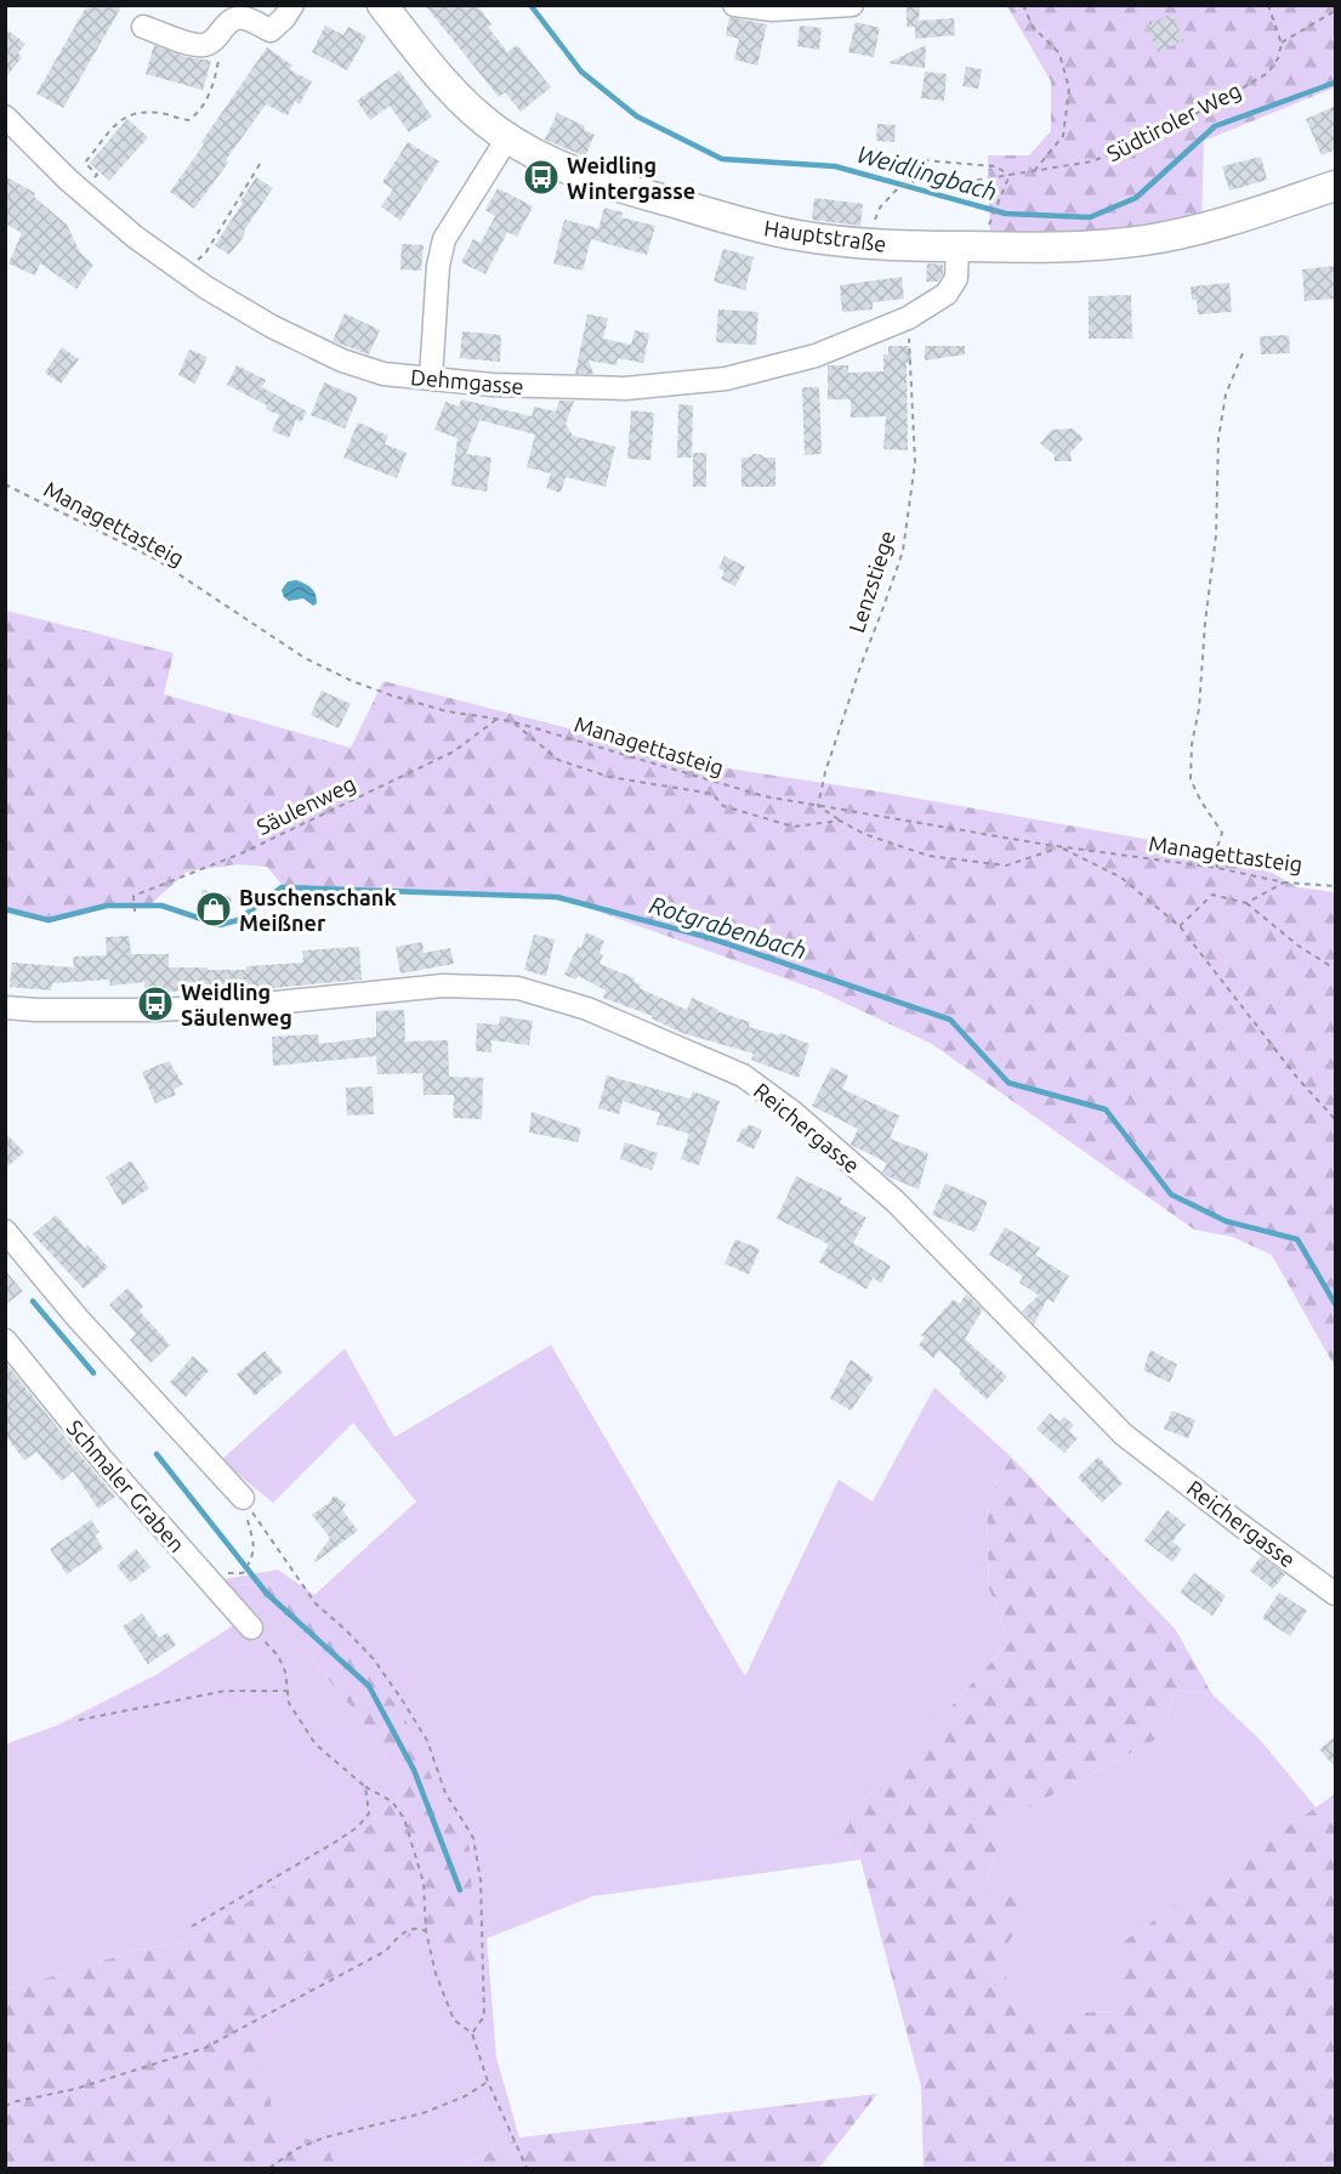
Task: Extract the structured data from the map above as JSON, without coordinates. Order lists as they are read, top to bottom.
{
  "streets": {
    "main road": ["Hauptstraße"],
    "street": ["Dehmgasse", "Reichergasse", "Schmaler Graben"],
    "path": [
      "Südtiroler Weg",
      "Managettasteig",
      "Lenzstiege",
      "Säulenweg"
    ]
  },
  "crossings": [
    ["Südtiroler Weg", "Hauptstraße"],
    ["Hauptstraße", "Dehmgasse"],
    ["Dehmgasse", "Lenzstiege"],
    ["Managettasteig", "Lenzstiege"],
    ["Managettasteig", "Säulenweg"]
  ],
  "water": ["Weidlingbach", "Rotgrabenbach"],
  "places": {
    "bus stop": ["Weidling Wintergasse", "Weidling Säulenweg"],
    "shop": ["Buschenschank Meißner"]
  }
}
